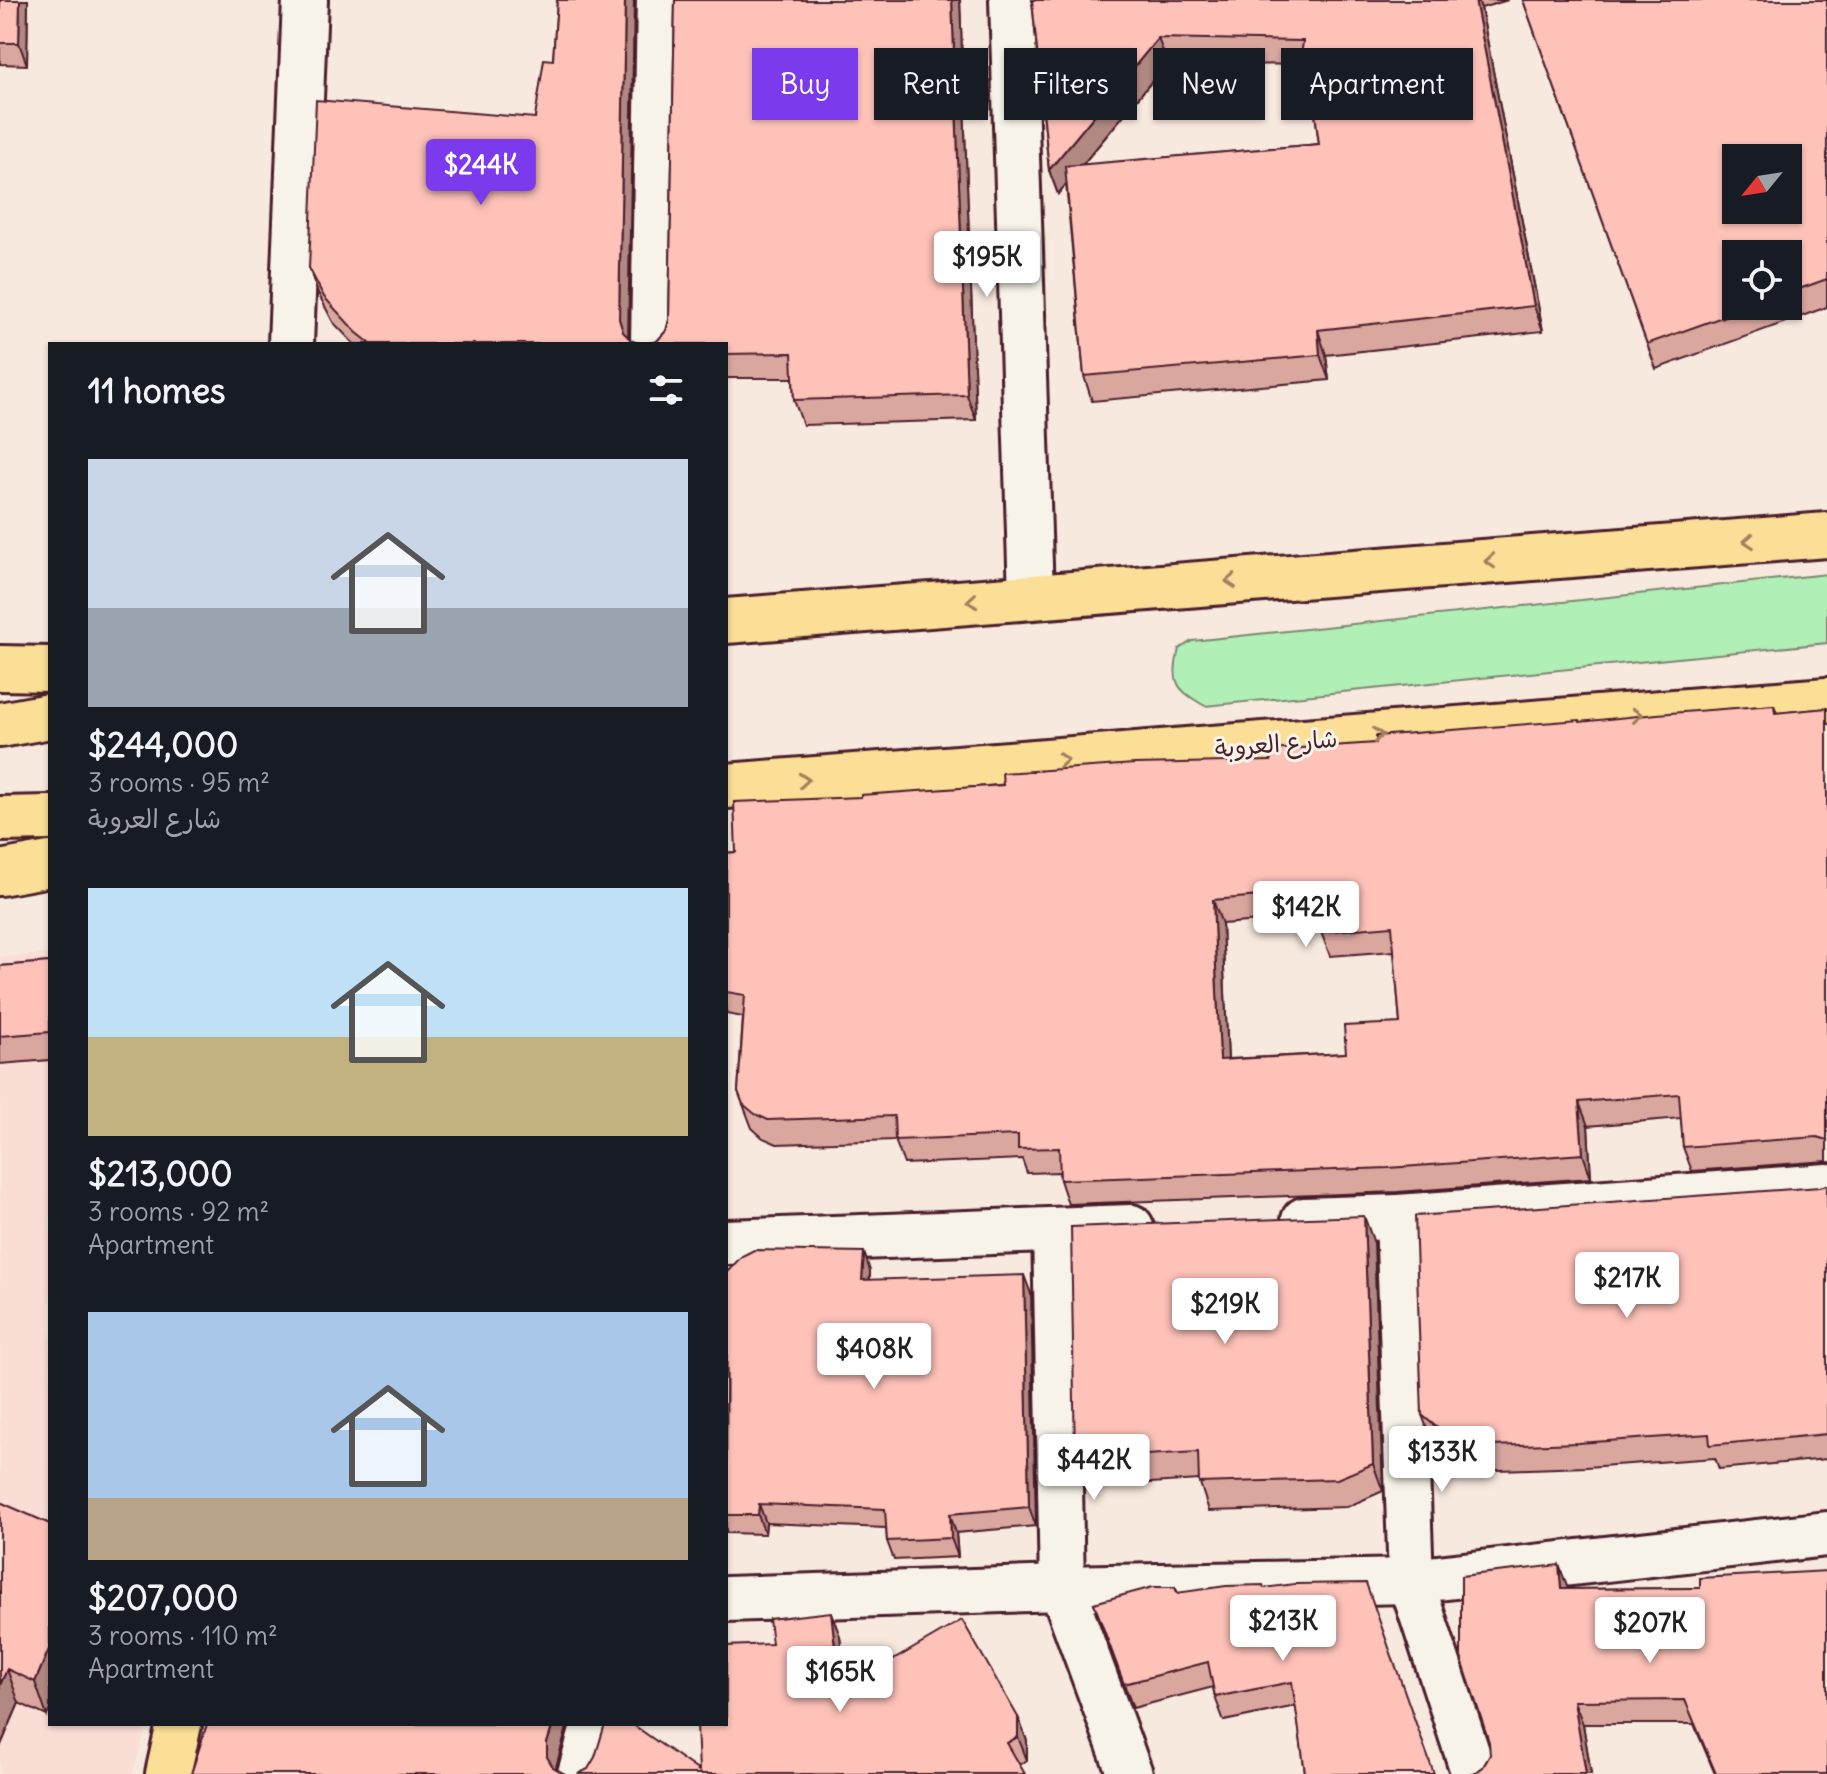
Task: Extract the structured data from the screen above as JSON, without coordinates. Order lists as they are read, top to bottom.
{
  "streets": {
    "main road": ["شارع العروبة"]
  },
  "north": "bottom left",
  "page": {
    "chip": [
      "Buy",
      "Rent",
      "Filters",
      "New",
      "Apartment"
    ],
    "price": [
      "$244K",
      "$195K",
      "$142K",
      "$217K",
      "$219K",
      "$408K",
      "$133K",
      "$442K",
      "$213K",
      "$207K",
      "$165K"
    ],
    "heading": "11 homes",
    "list": [
      {
        "name": "$244,000",
        "note": "3 rooms · 95 m² · شارع العروبة"
      },
      {
        "name": "$213,000",
        "note": "3 rooms · 92 m² · Apartment"
      },
      {
        "name": "$207,000",
        "note": "3 rooms · 110 m² · Apartment"
      }
    ]
  }
}
